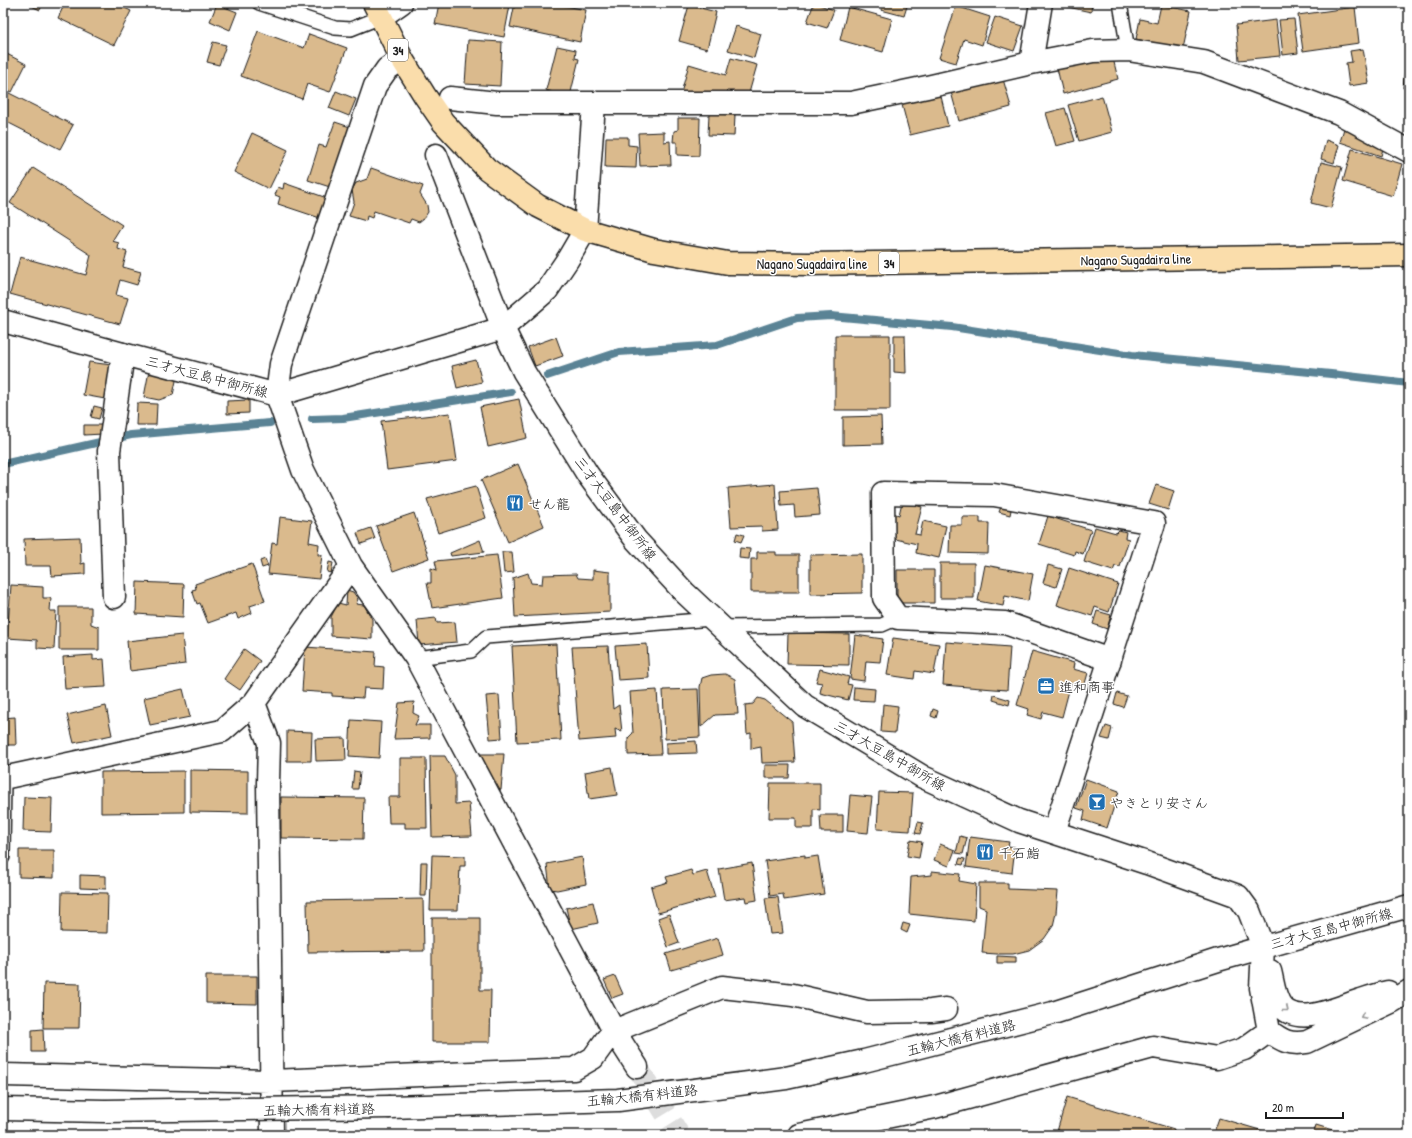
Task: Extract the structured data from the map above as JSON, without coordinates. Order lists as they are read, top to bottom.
{
  "streets": {
    "main road": ["34", "Nagano Sugadaira line"],
    "street": ["三才大豆島中御所線", "五輪大橋有料道路"]
  },
  "crossings": [
    ["Nagano Sugadaira line", "三才大豆島中御所線"],
    ["三才大豆島中御所線", "五輪大橋有料道路"]
  ],
  "places": {
    "restaurant": ["せん龍", "千石鮨"],
    "office": ["進和商事"],
    "bar": ["やきとり安さん"]
  },
  "scale_bar": "20 m"
}
